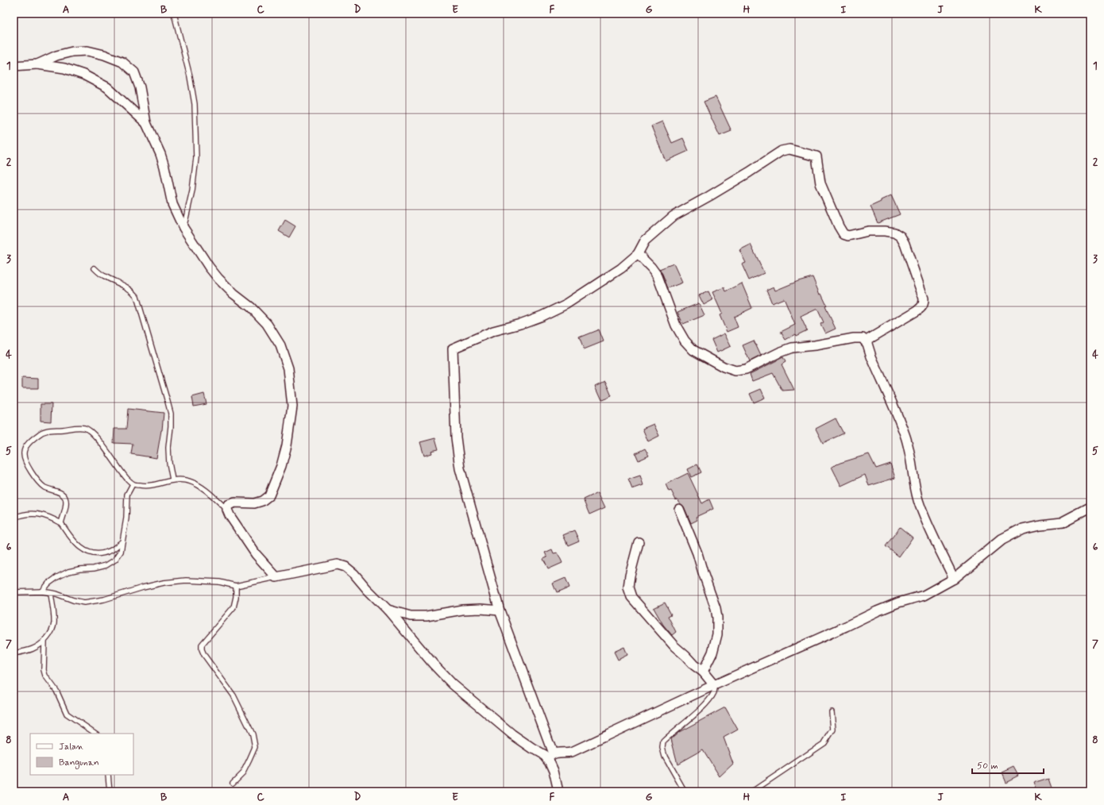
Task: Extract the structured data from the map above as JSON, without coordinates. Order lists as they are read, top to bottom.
{
  "legend": ["Jalan", "Bangunan"],
  "scale_bar": "50 m",
  "grid": {
    "columns": [
      "A",
      "B",
      "C",
      "D",
      "E",
      "F",
      "G",
      "H",
      "I",
      "J",
      "K"
    ],
    "rows": [
      "1",
      "2",
      "3",
      "4",
      "5",
      "6",
      "7",
      "8"
    ]
  }
}
